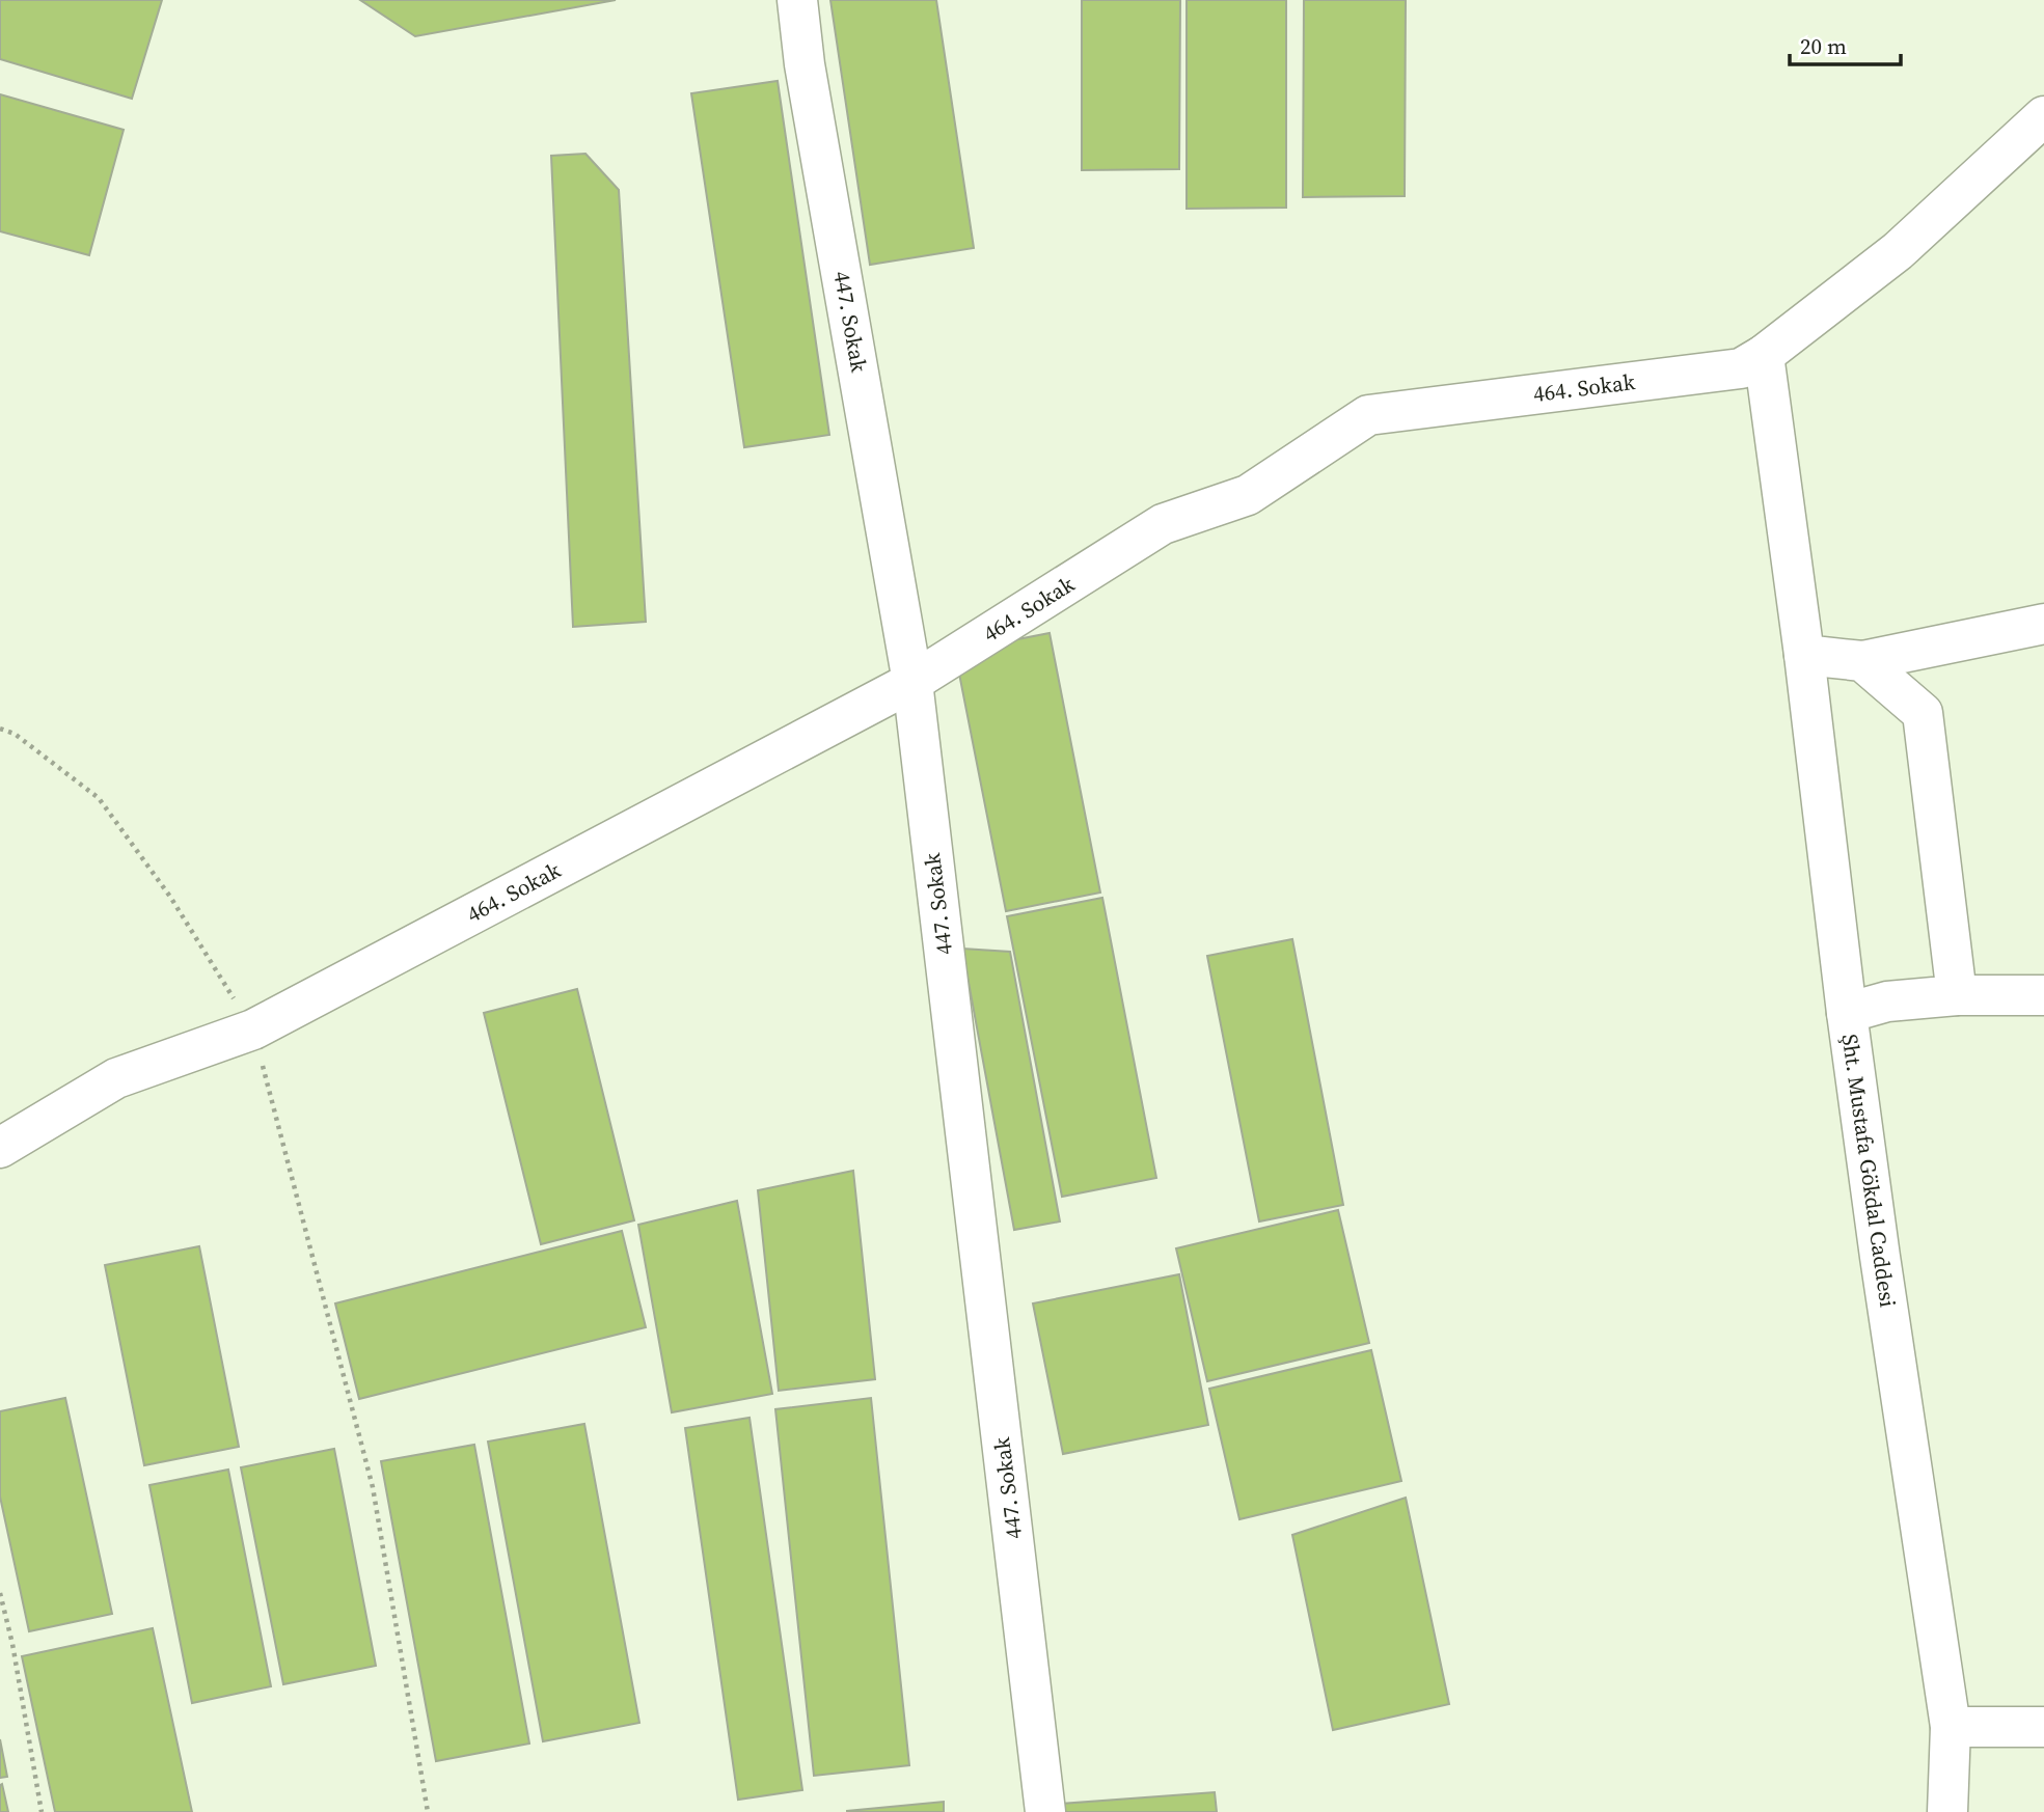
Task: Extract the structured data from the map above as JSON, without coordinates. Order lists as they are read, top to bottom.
{
  "streets": {
    "street": ["447. Sokak", "464. Sokak", "Şht. Mustafa Gökdal Caddesi"]
  },
  "crossings": [
    ["447. Sokak", "464. Sokak"]
  ],
  "scale_bar": "20 m"
}
